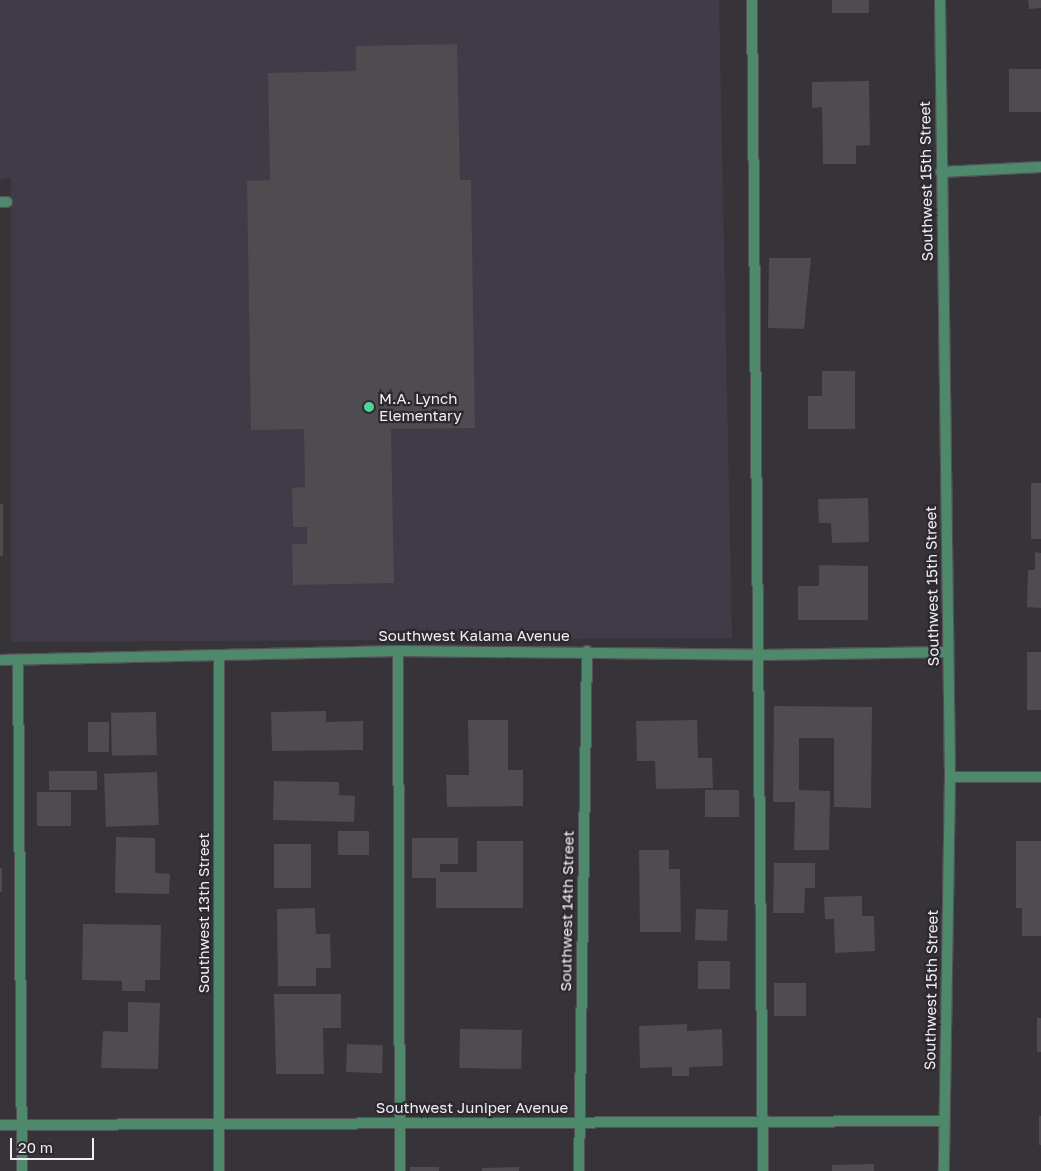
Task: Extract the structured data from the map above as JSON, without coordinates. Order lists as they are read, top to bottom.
{
  "streets": {
    "street": [
      "Southwest 15th Street",
      "Southwest Kalama Avenue",
      "Southwest 14th Street",
      "Southwest 13th Street",
      "Southwest Juniper Avenue"
    ]
  },
  "crossings": [
    ["Southwest 15th Street", "Southwest Kalama Avenue"],
    ["Southwest 15th Street", "Southwest Juniper Avenue"],
    ["Southwest Kalama Avenue", "Southwest 14th Street"],
    ["Southwest Kalama Avenue", "Southwest 13th Street"],
    ["Southwest 14th Street", "Southwest Juniper Avenue"],
    ["Southwest 13th Street", "Southwest Juniper Avenue"]
  ],
  "places": ["M.A. Lynch Elementary"],
  "scale_bar": "20 m"
}
